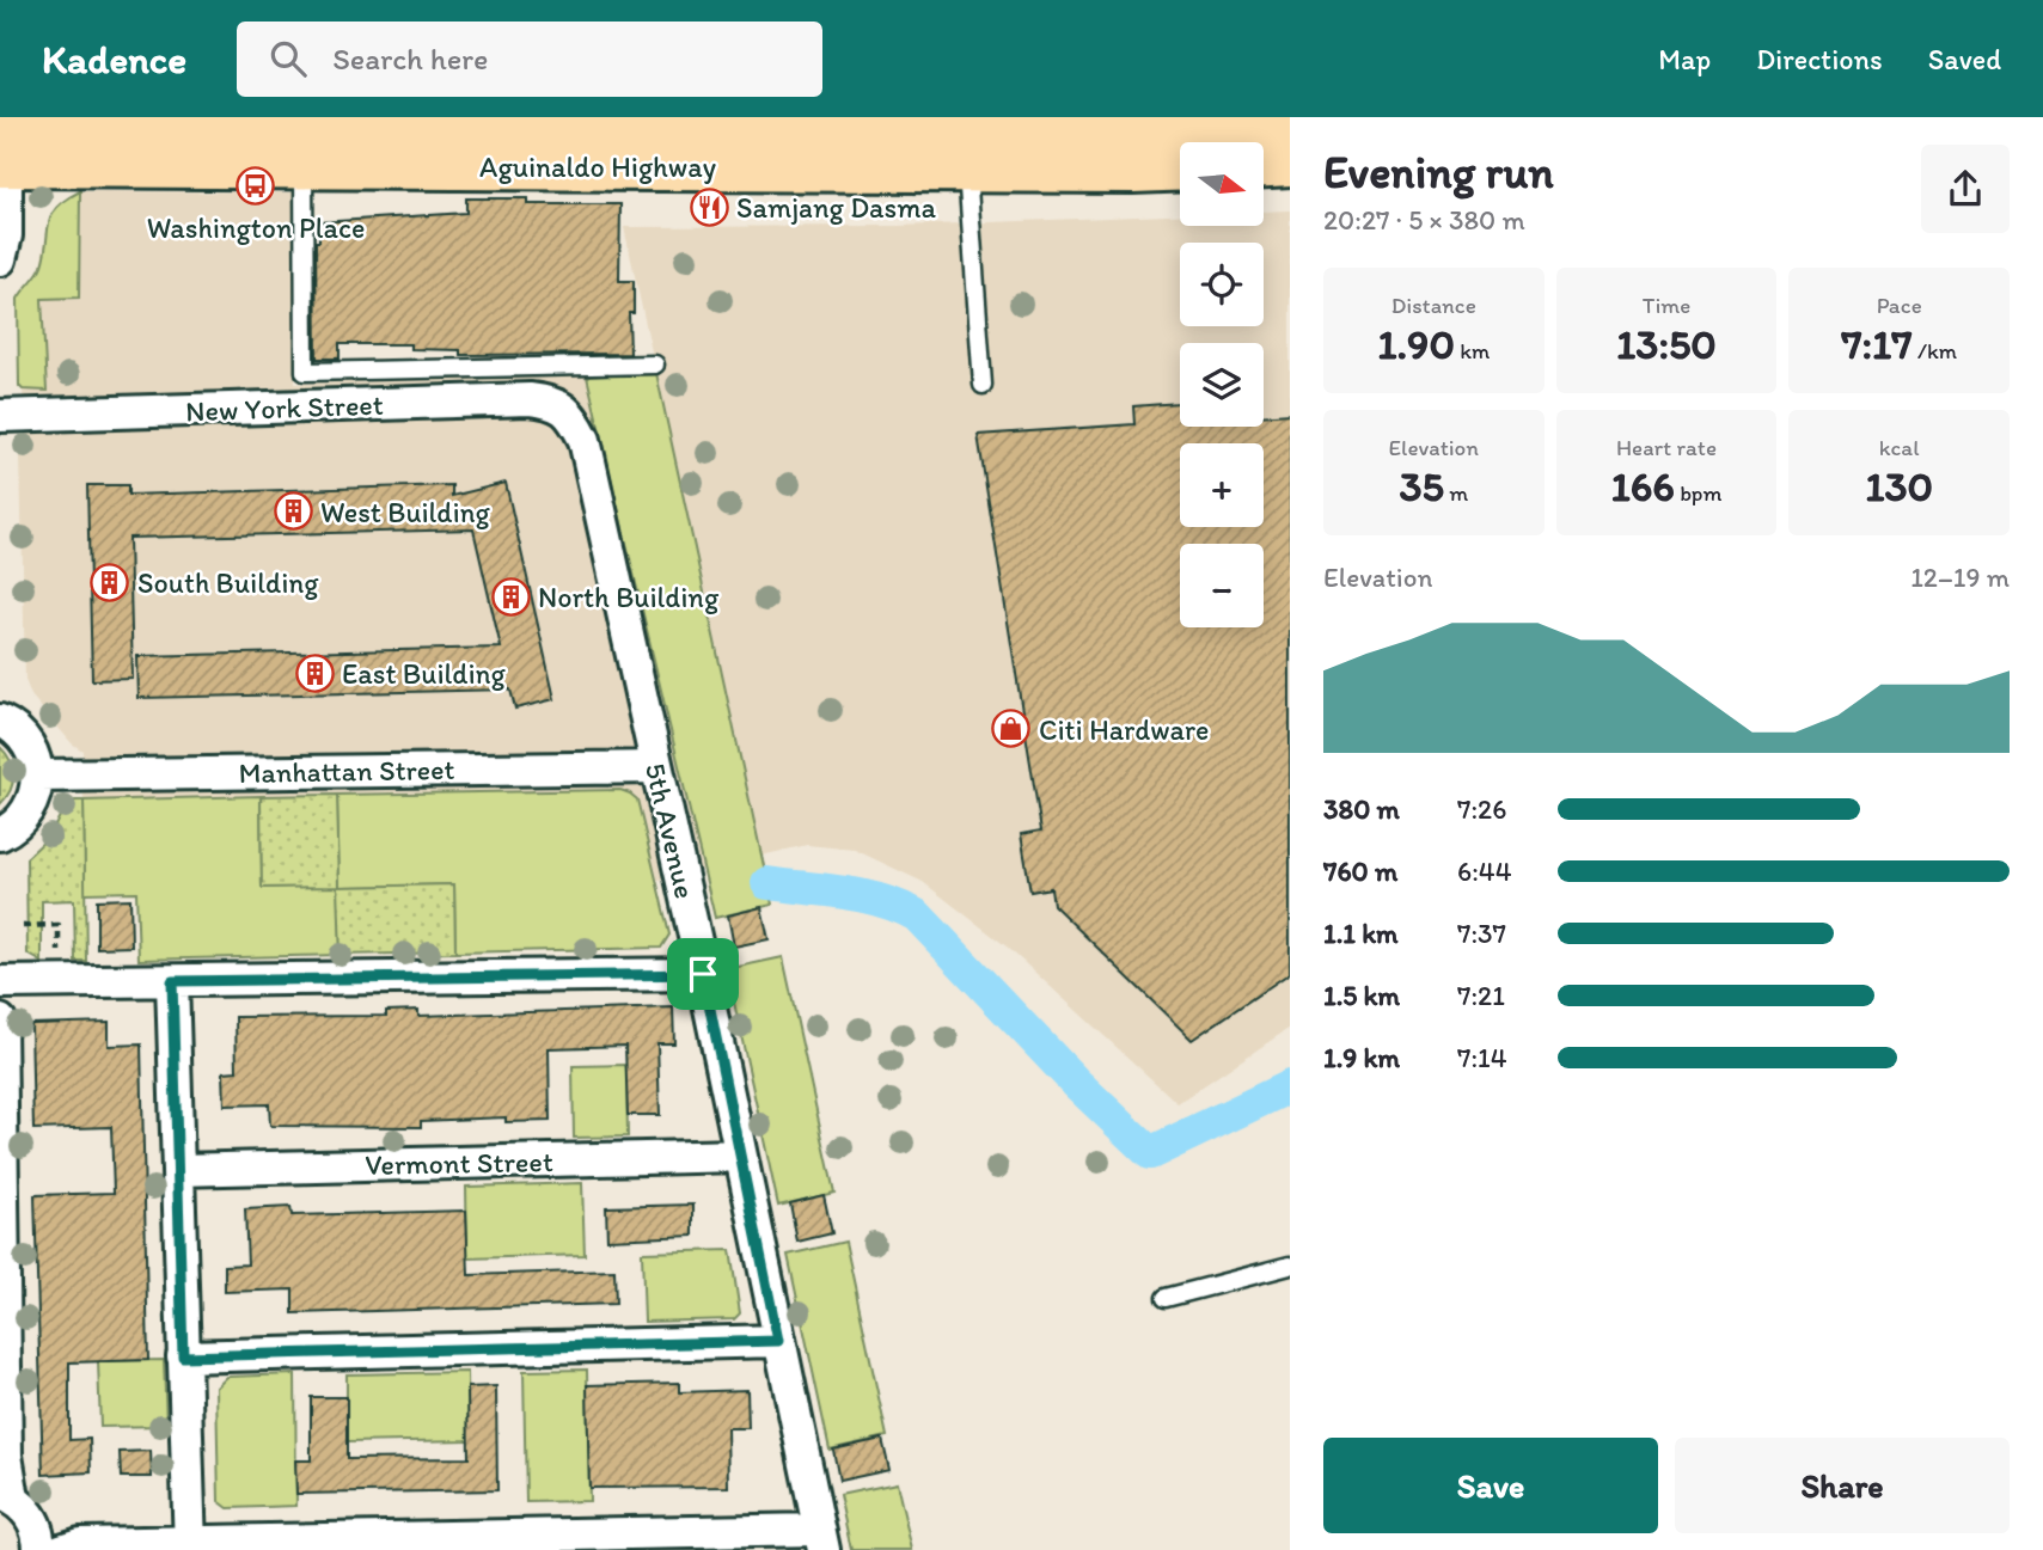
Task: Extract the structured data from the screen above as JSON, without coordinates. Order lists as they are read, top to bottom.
{
  "streets": {
    "main road": ["Aguinaldo Highway"],
    "street": [
      "New York Street",
      "Manhattan Street",
      "5th Avenue",
      "Vermont Street"
    ]
  },
  "crossings": [
    ["New York Street", "5th Avenue"],
    ["Manhattan Street", "5th Avenue"],
    ["5th Avenue", "Vermont Street"]
  ],
  "places": {
    "bus stop": ["Washington Place"],
    "restaurant": ["Samjang Dasma"],
    "building": [
      "West Building",
      "South Building",
      "North Building",
      "East Building"
    ],
    "shop": ["Citi Hardware"]
  },
  "north": "right",
  "page": {
    "header": "Kadence",
    "search": "Search here",
    "nav": ["Map", "Directions", "Saved"],
    "heading": ["Evening run", "20:27 · 5 × 380 m"],
    "map_buttons": ["+", "−"],
    "stats": [
      ["Distance", "1.90 km"],
      ["Time", "13:50"],
      ["Pace", "7:17 /km"],
      ["Elevation", "35 m"],
      ["Heart rate", "166 bpm"],
      ["kcal", "130"]
    ],
    "chart": ["Elevation", "12–19 m"],
    "list": [
      {
        "name": "380 m",
        "note": "7:26"
      },
      {
        "name": "760 m",
        "note": "6:44"
      },
      {
        "name": "1.1 km",
        "note": "7:37"
      },
      {
        "name": "1.5 km",
        "note": "7:21"
      },
      {
        "name": "1.9 km",
        "note": "7:14"
      }
    ],
    "buttons": ["Save", "Share"]
  }
}
